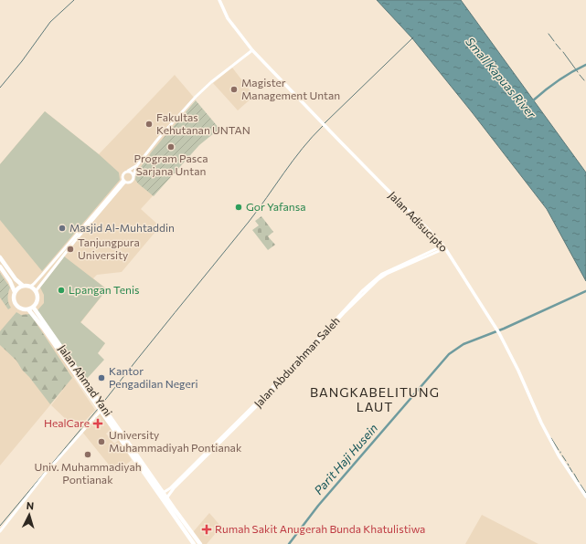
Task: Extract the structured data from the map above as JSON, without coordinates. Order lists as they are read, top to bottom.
{
  "streets": {
    "highway": ["Jalan Ahmad Yani"],
    "main road": ["Jalan Adisucipto"],
    "street": ["Jalan Abdurahman Saleh"]
  },
  "crossings": [
    ["Jalan Adisucipto", "Jalan Abdurahman Saleh"],
    ["Jalan Abdurahman Saleh", "Jalan Ahmad Yani"]
  ],
  "districts": ["BANGKABELITUNG LAUT"],
  "water": ["Small Kapuas River", "Parit Haji Husein"],
  "places": {
    "other": [
      "Magister Management Untan",
      "Fakultas Kehutanan UNTAN",
      "Program Pasca Sarjana Untan",
      "Gor Yafansa",
      "Masjid Al-Muhtaddin",
      "Tanjungpura University",
      "Lpangan Tenis",
      "Kantor Pengadilan Negeri",
      "University Muhammadiyah Pontianak",
      "Univ. Muhammadiyah Pontianak"
    ],
    "health": ["HealCare", "Rumah Sakit Anugerah Bunda Khatulistiwa"]
  },
  "north": "top"
}
